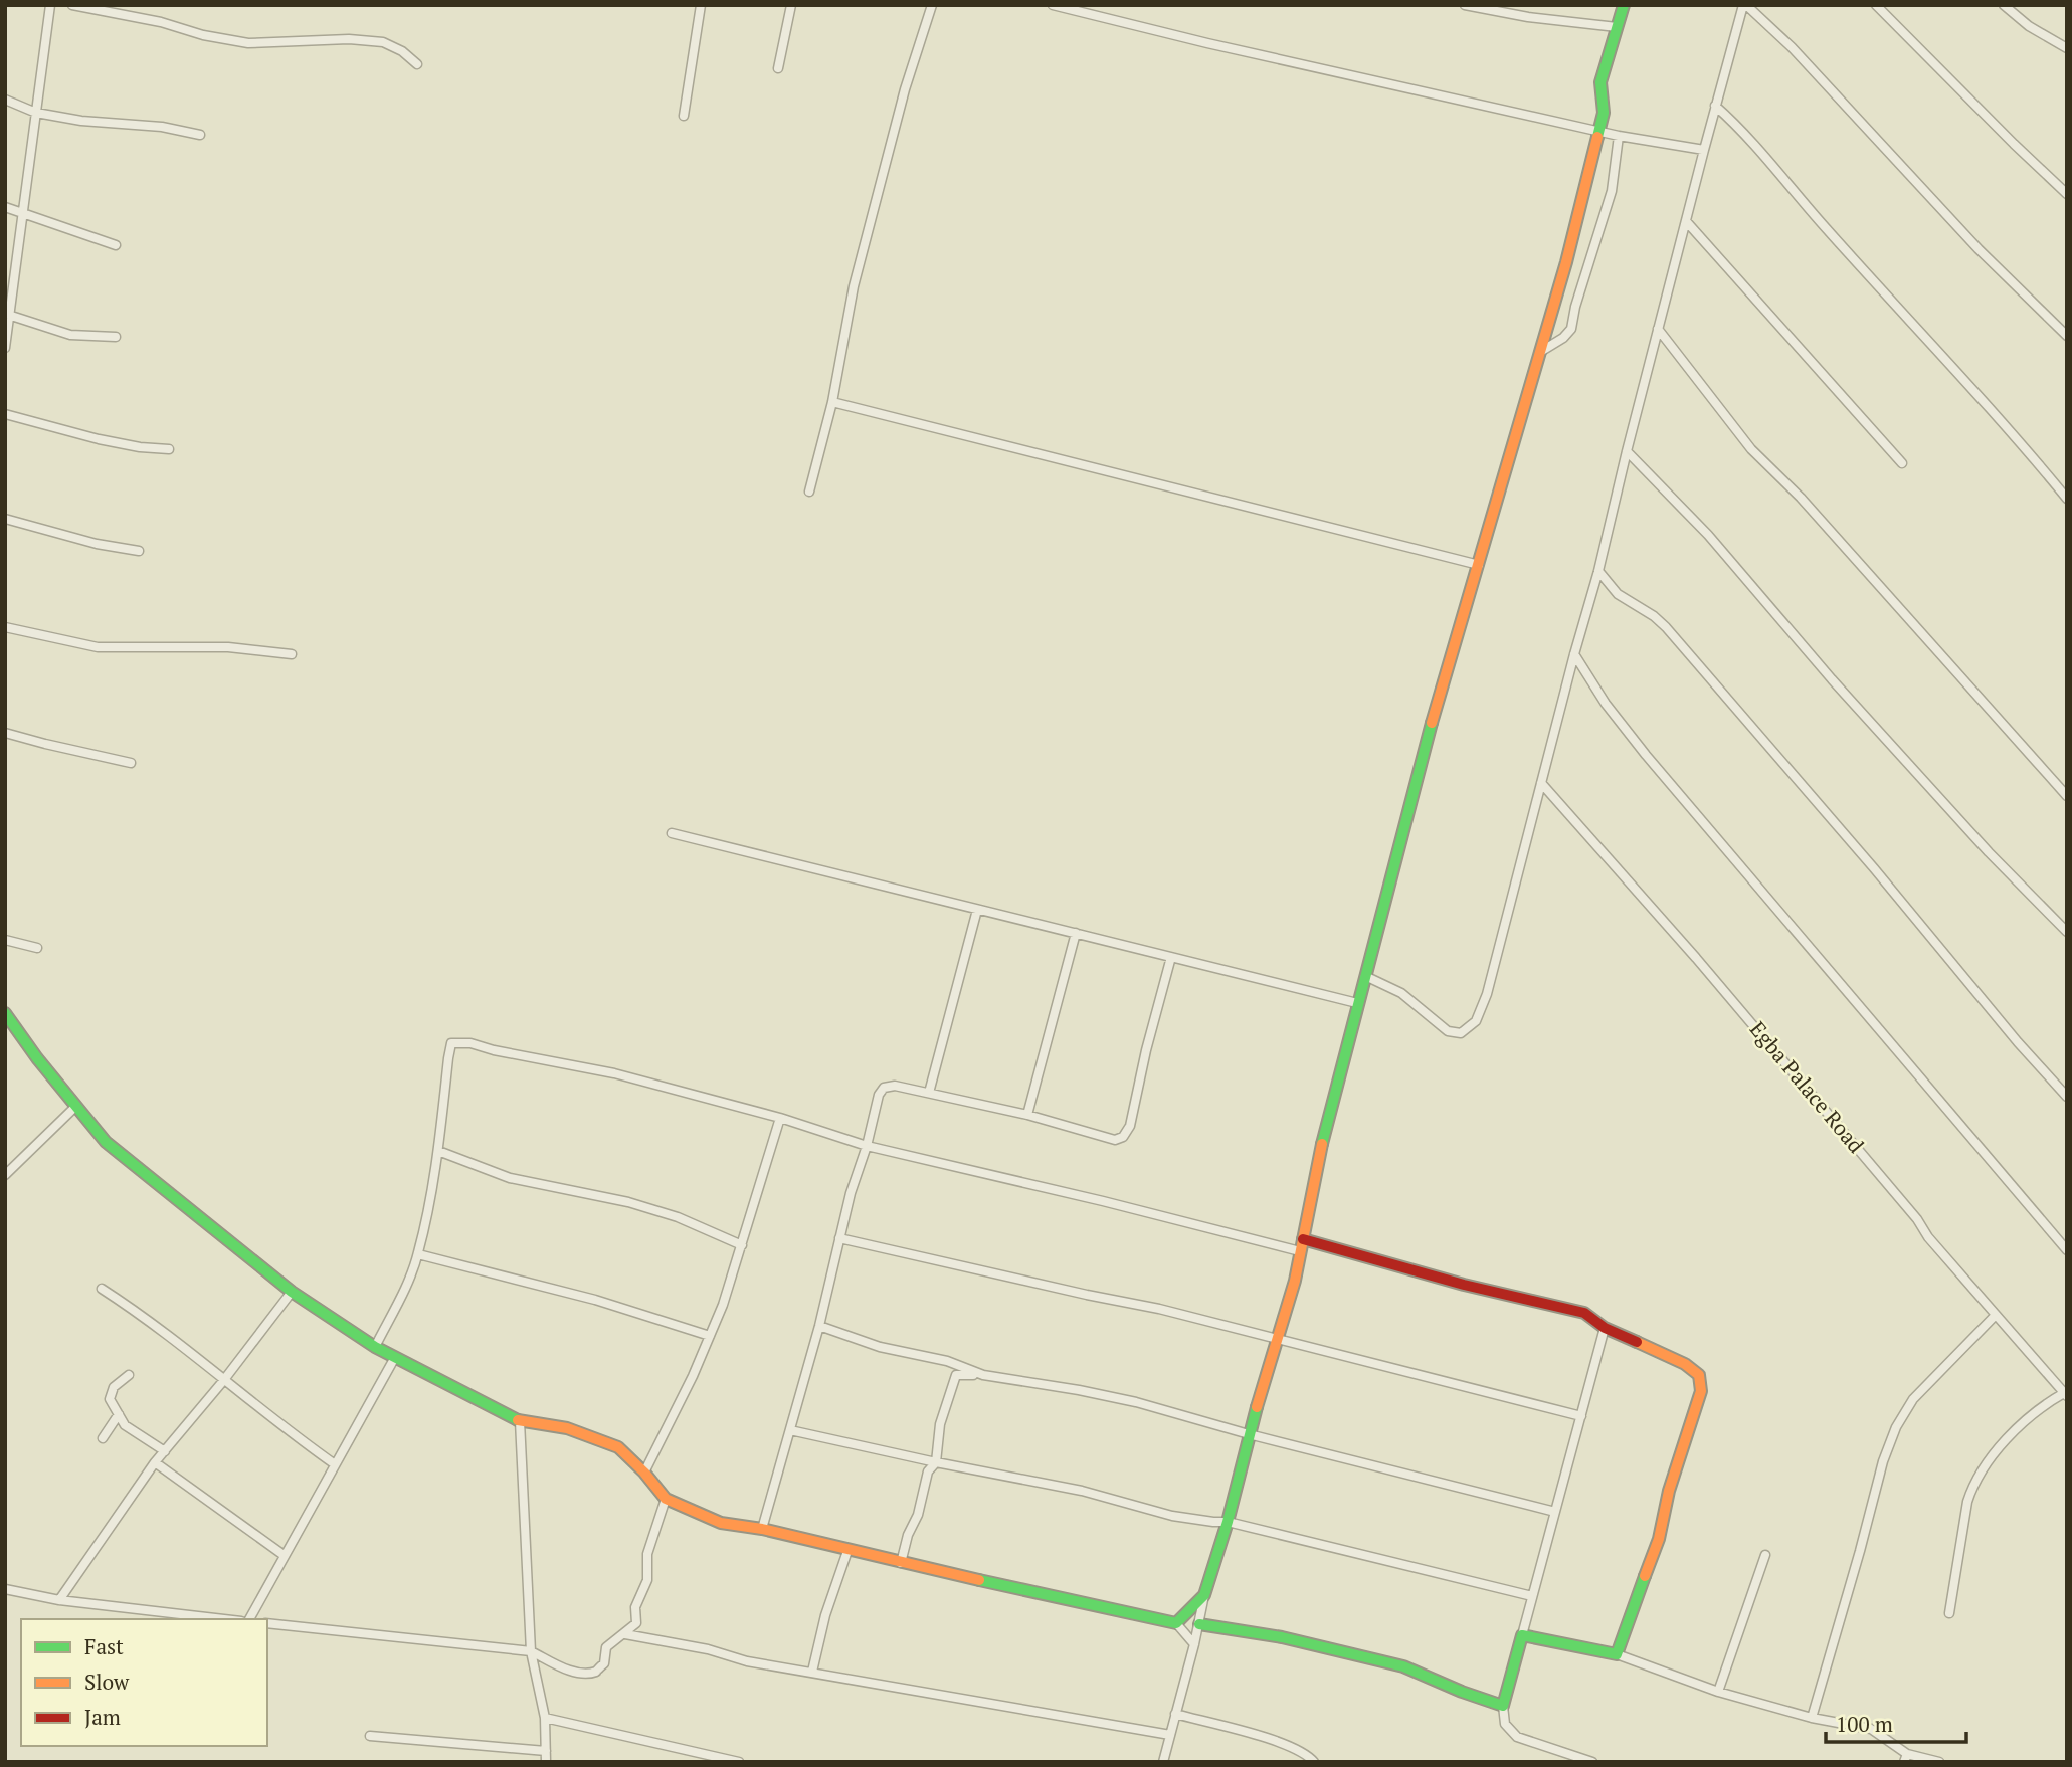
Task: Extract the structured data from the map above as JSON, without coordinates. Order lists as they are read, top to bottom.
{
  "streets": {
    "street": ["Egba Palace Road"]
  },
  "legend": ["Fast", "Slow", "Jam"],
  "scale_bar": "100 m"
}
